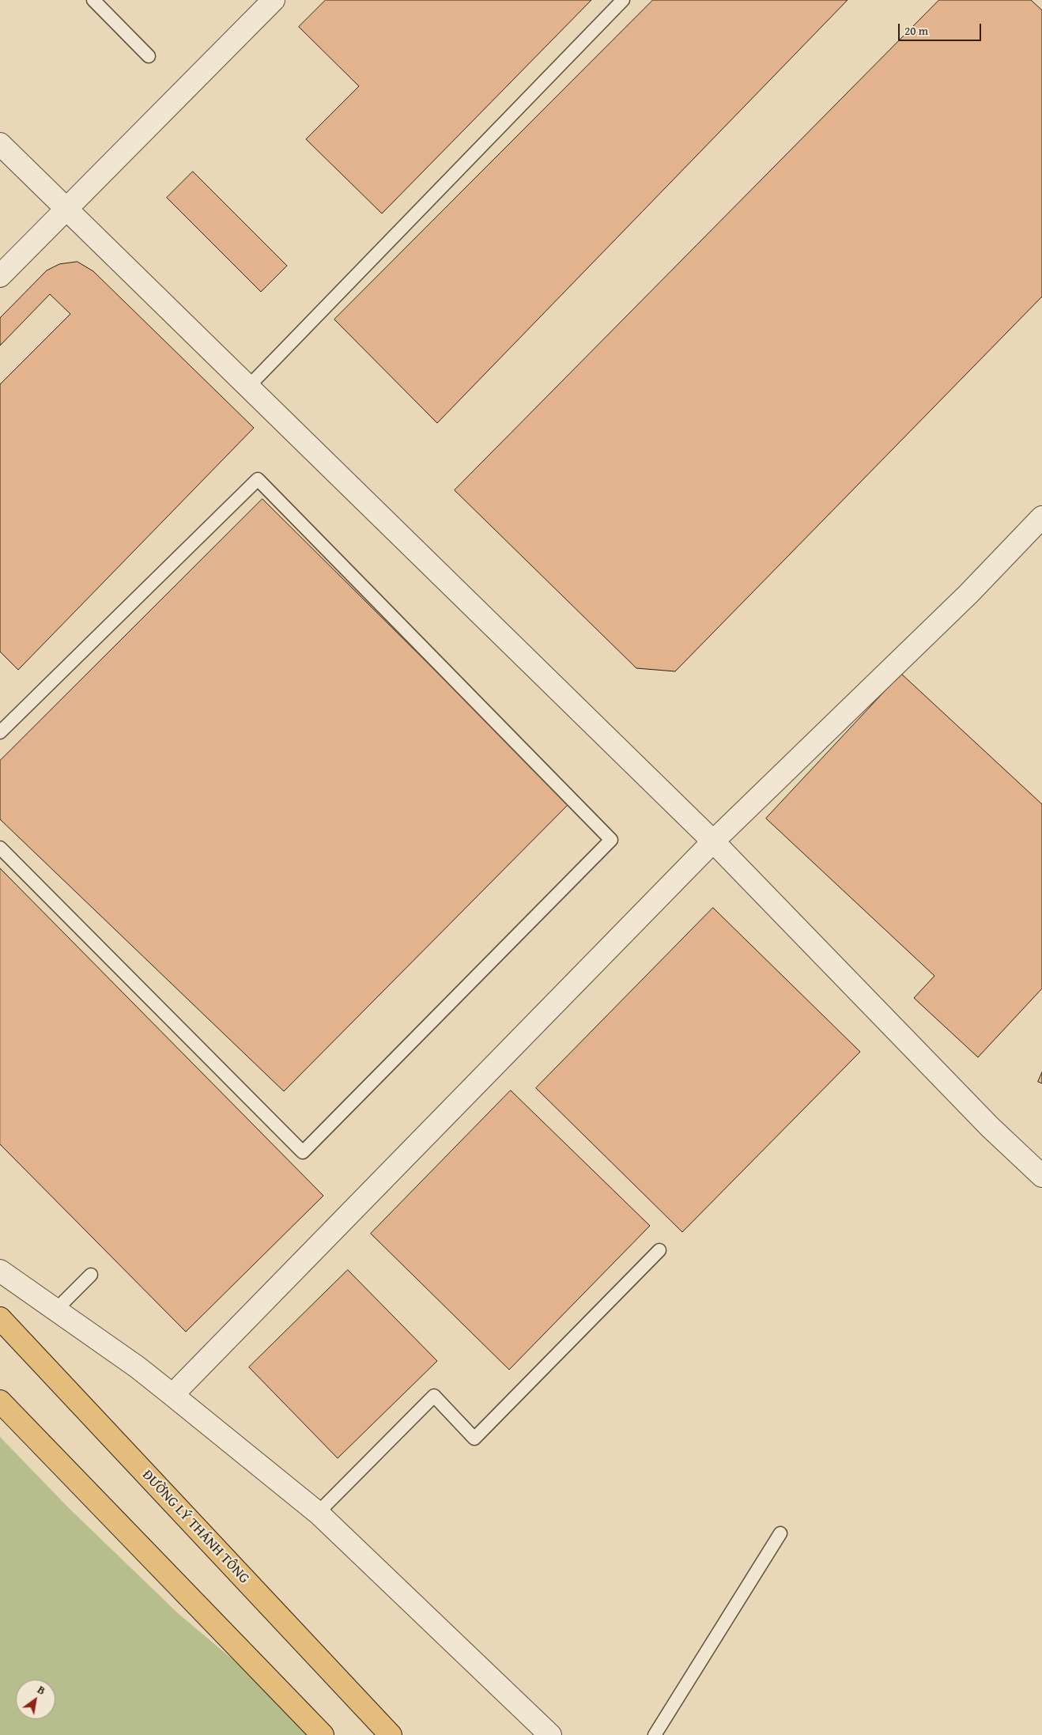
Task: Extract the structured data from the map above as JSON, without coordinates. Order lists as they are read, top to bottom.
{
  "streets": {
    "main road": ["ĐƯỜNG LÝ THÁNH TÔNG"]
  },
  "scale_bar": "20 m",
  "north": "top right"
}
